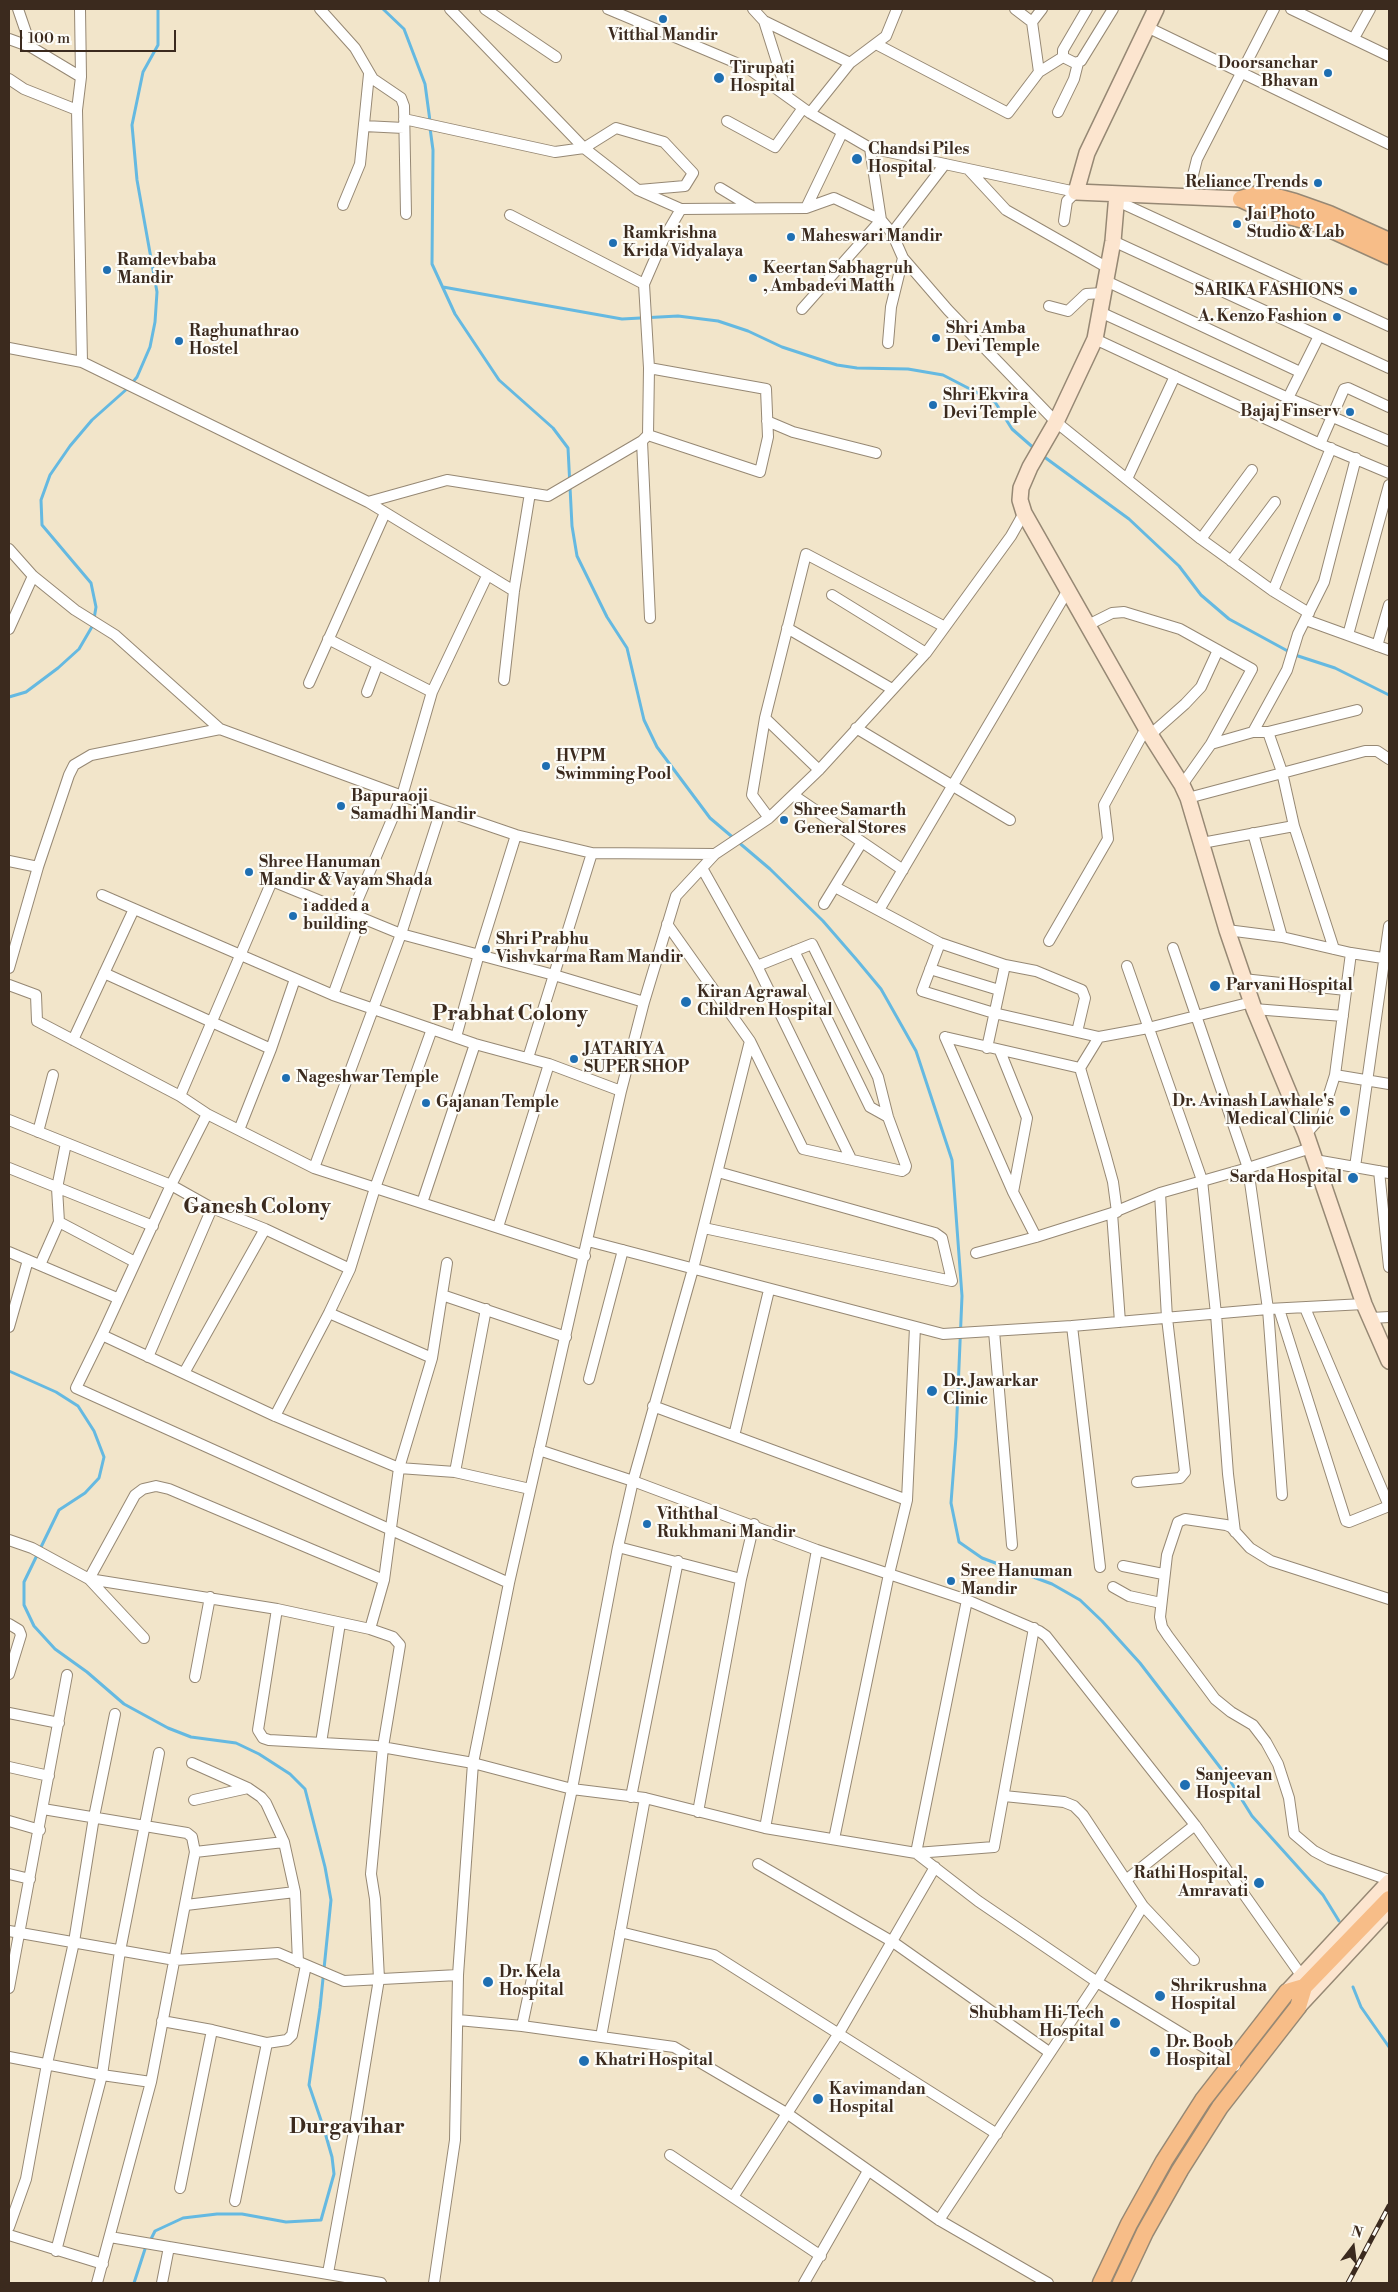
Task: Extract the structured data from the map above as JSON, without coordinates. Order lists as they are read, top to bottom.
{
  "districts": ["Prabhat Colony", "Ganesh Colony", "Durgavihar"],
  "places": [
    "Vitthal Mandir",
    "Doorsanchar Bhavan",
    "Tirupati Hospital",
    "Chandsi Piles Hospital",
    "Reliance Trends",
    "Jai Photo Studio & Lab",
    "Maheswari Mandir",
    "Ramkrishna Krida Vidyalaya",
    "Ramdevbaba Mandir",
    "Keertan Sabhagruh , Ambadevi Matth",
    "SARIKA FASHIONS",
    "A. Kenzo Fashion",
    "Shri Amba Devi Temple",
    "Raghunathrao Hostel",
    "Shri Ekvira Devi Temple",
    "Bajaj Finserv",
    "HVPM Swimming Pool",
    "Bapuraoji Samadhi Mandir",
    "Shree Samarth General Stores",
    "Shree Hanuman Mandir & Vayam Shada",
    "i added a building",
    "Shri Prabhu Vishvkarma Ram Mandir",
    "Parvani Hospital",
    "Kiran Agrawal Children Hospital",
    "JATARIYA SUPER SHOP",
    "Nageshwar Temple",
    "Gajanan Temple",
    "Dr. Avinash Lawhale's Medical Clinic",
    "Sarda Hospital",
    "Dr. Jawarkar Clinic",
    "Viththal Rukhmani Mandir",
    "Sree Hanuman Mandir",
    "Sanjeevan Hospital",
    "Rathi Hospital, Amravati",
    "Dr. Kela Hospital",
    "Shrikrushna Hospital",
    "Shubham Hi-Tech Hospital",
    "Dr. Boob Hospital",
    "Khatri Hospital",
    "Kavimandan Hospital"
  ],
  "scale_bar": "100 m",
  "north": "top"
}
